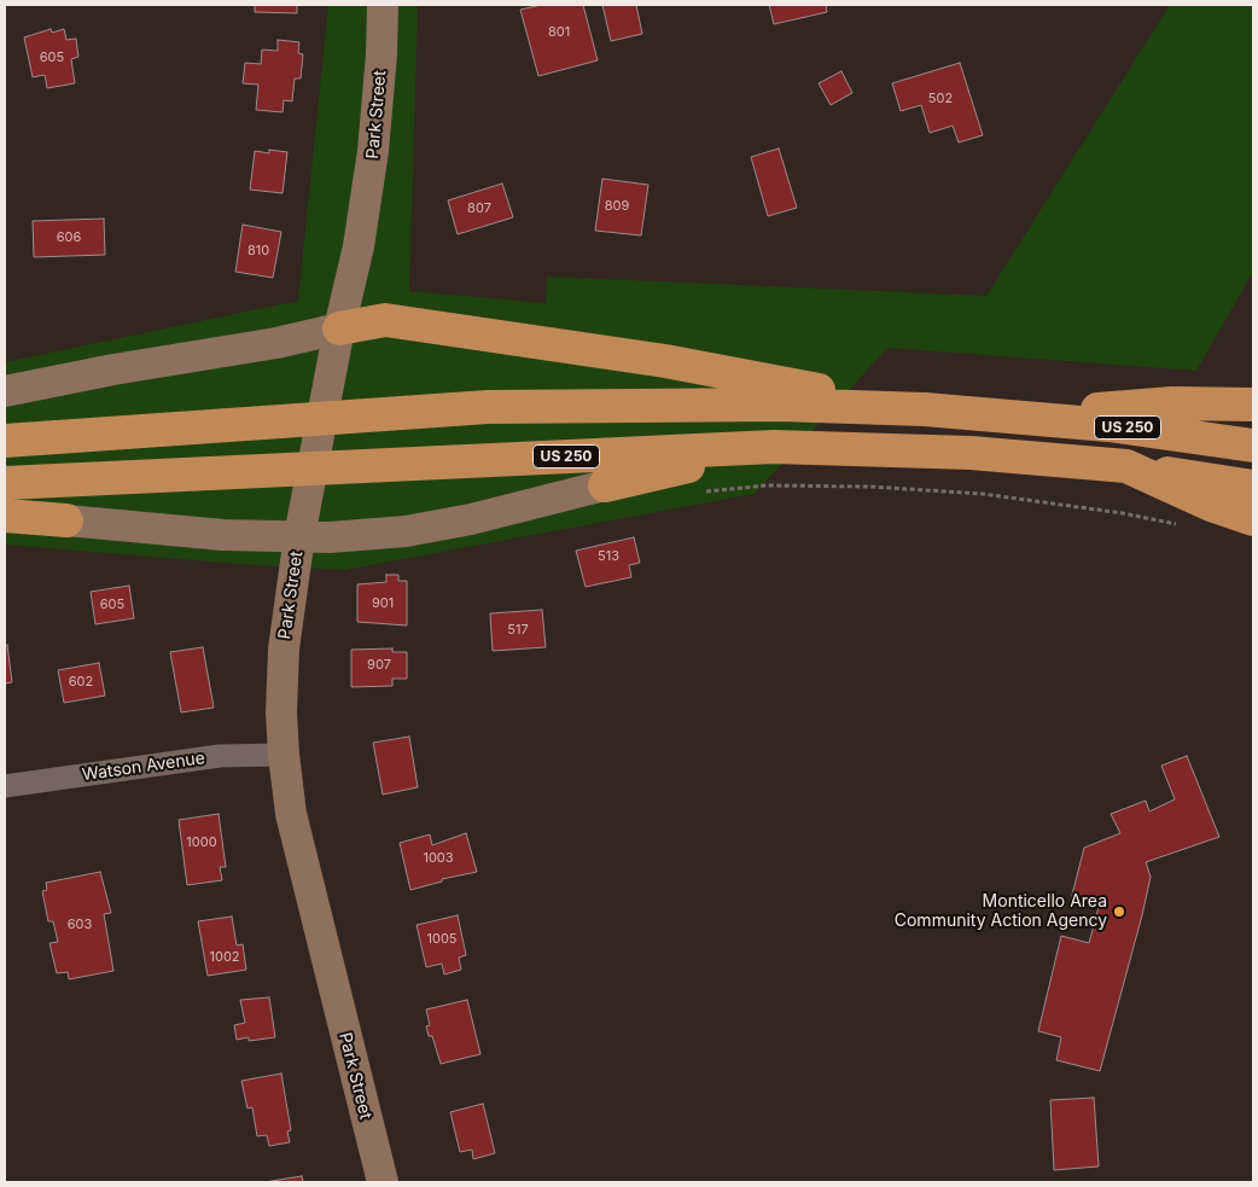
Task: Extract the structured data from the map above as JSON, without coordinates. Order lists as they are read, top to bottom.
{
  "streets": {
    "highway": ["US 250"],
    "street": ["Park Street", "Watson Avenue"]
  },
  "crossings": [
    ["Park Street", "Watson Avenue"]
  ],
  "places": ["Monticello Area Community Action Agency"],
  "house_numbers": [
    "801",
    "605",
    "502",
    "809",
    "807",
    "606",
    "810",
    "513",
    "901",
    "605",
    "517",
    "907",
    "602",
    "1000",
    "1003",
    "603",
    "1005",
    "1002"
  ]
}
